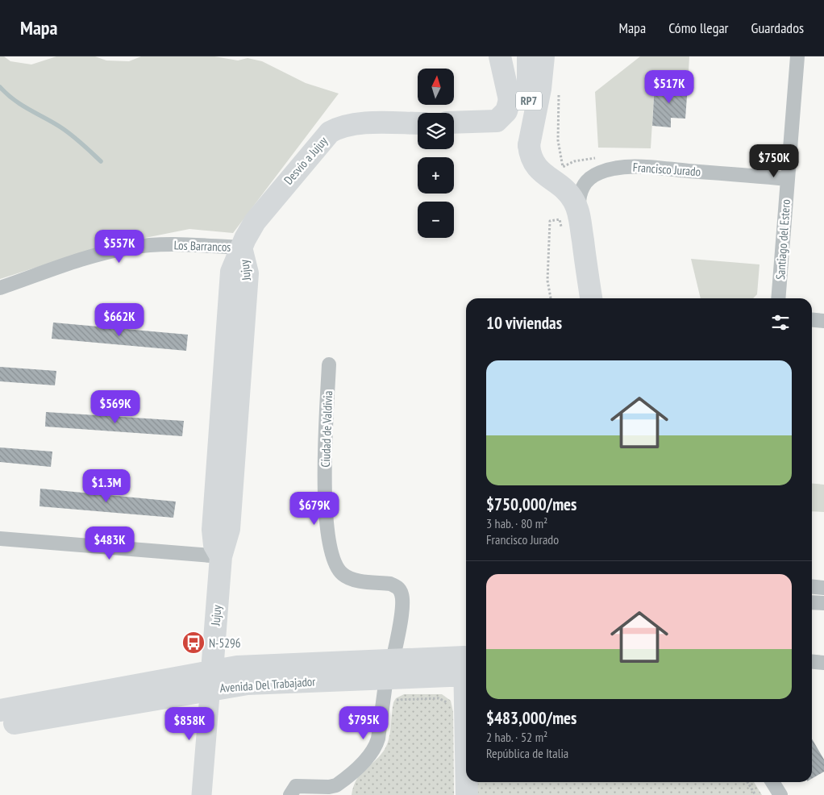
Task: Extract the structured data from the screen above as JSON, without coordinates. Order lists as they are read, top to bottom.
{
  "streets": {
    "main road": [
      "RP7",
      "Desvío a Jujuy",
      "Jujuy",
      "Avenida Del Trabajador"
    ],
    "street": [
      "Francisco Jurado",
      "Santiago del Estero",
      "Los Barrancos",
      "Ciudad de Valdivia"
    ]
  },
  "crossings": [
    ["Desvío a Jujuy", "Los Barrancos"],
    ["Desvío a Jujuy", "Jujuy"],
    ["Francisco Jurado", "Santiago del Estero"],
    ["Los Barrancos", "Jujuy"],
    ["Jujuy", "Avenida Del Trabajador"],
    ["Ciudad de Valdivia", "Avenida Del Trabajador"]
  ],
  "places": {
    "bus stop": ["N-5296"]
  },
  "north": "top",
  "page": {
    "header": "Mapa",
    "nav": ["Mapa", "Cómo llegar", "Guardados"],
    "map_buttons": ["+", "−"],
    "price": [
      "$517K",
      "$750K",
      "$557K",
      "$662K",
      "$569K",
      "$1.3M",
      "$679K",
      "$483K",
      "$795K",
      "$858K"
    ],
    "heading": "10 viviendas",
    "list": [
      {
        "name": "$750,000/mes",
        "note": "3 hab. · 80 m² · Francisco Jurado"
      },
      {
        "name": "$483,000/mes",
        "note": "2 hab. · 52 m² · República de Italia"
      }
    ]
  }
}
